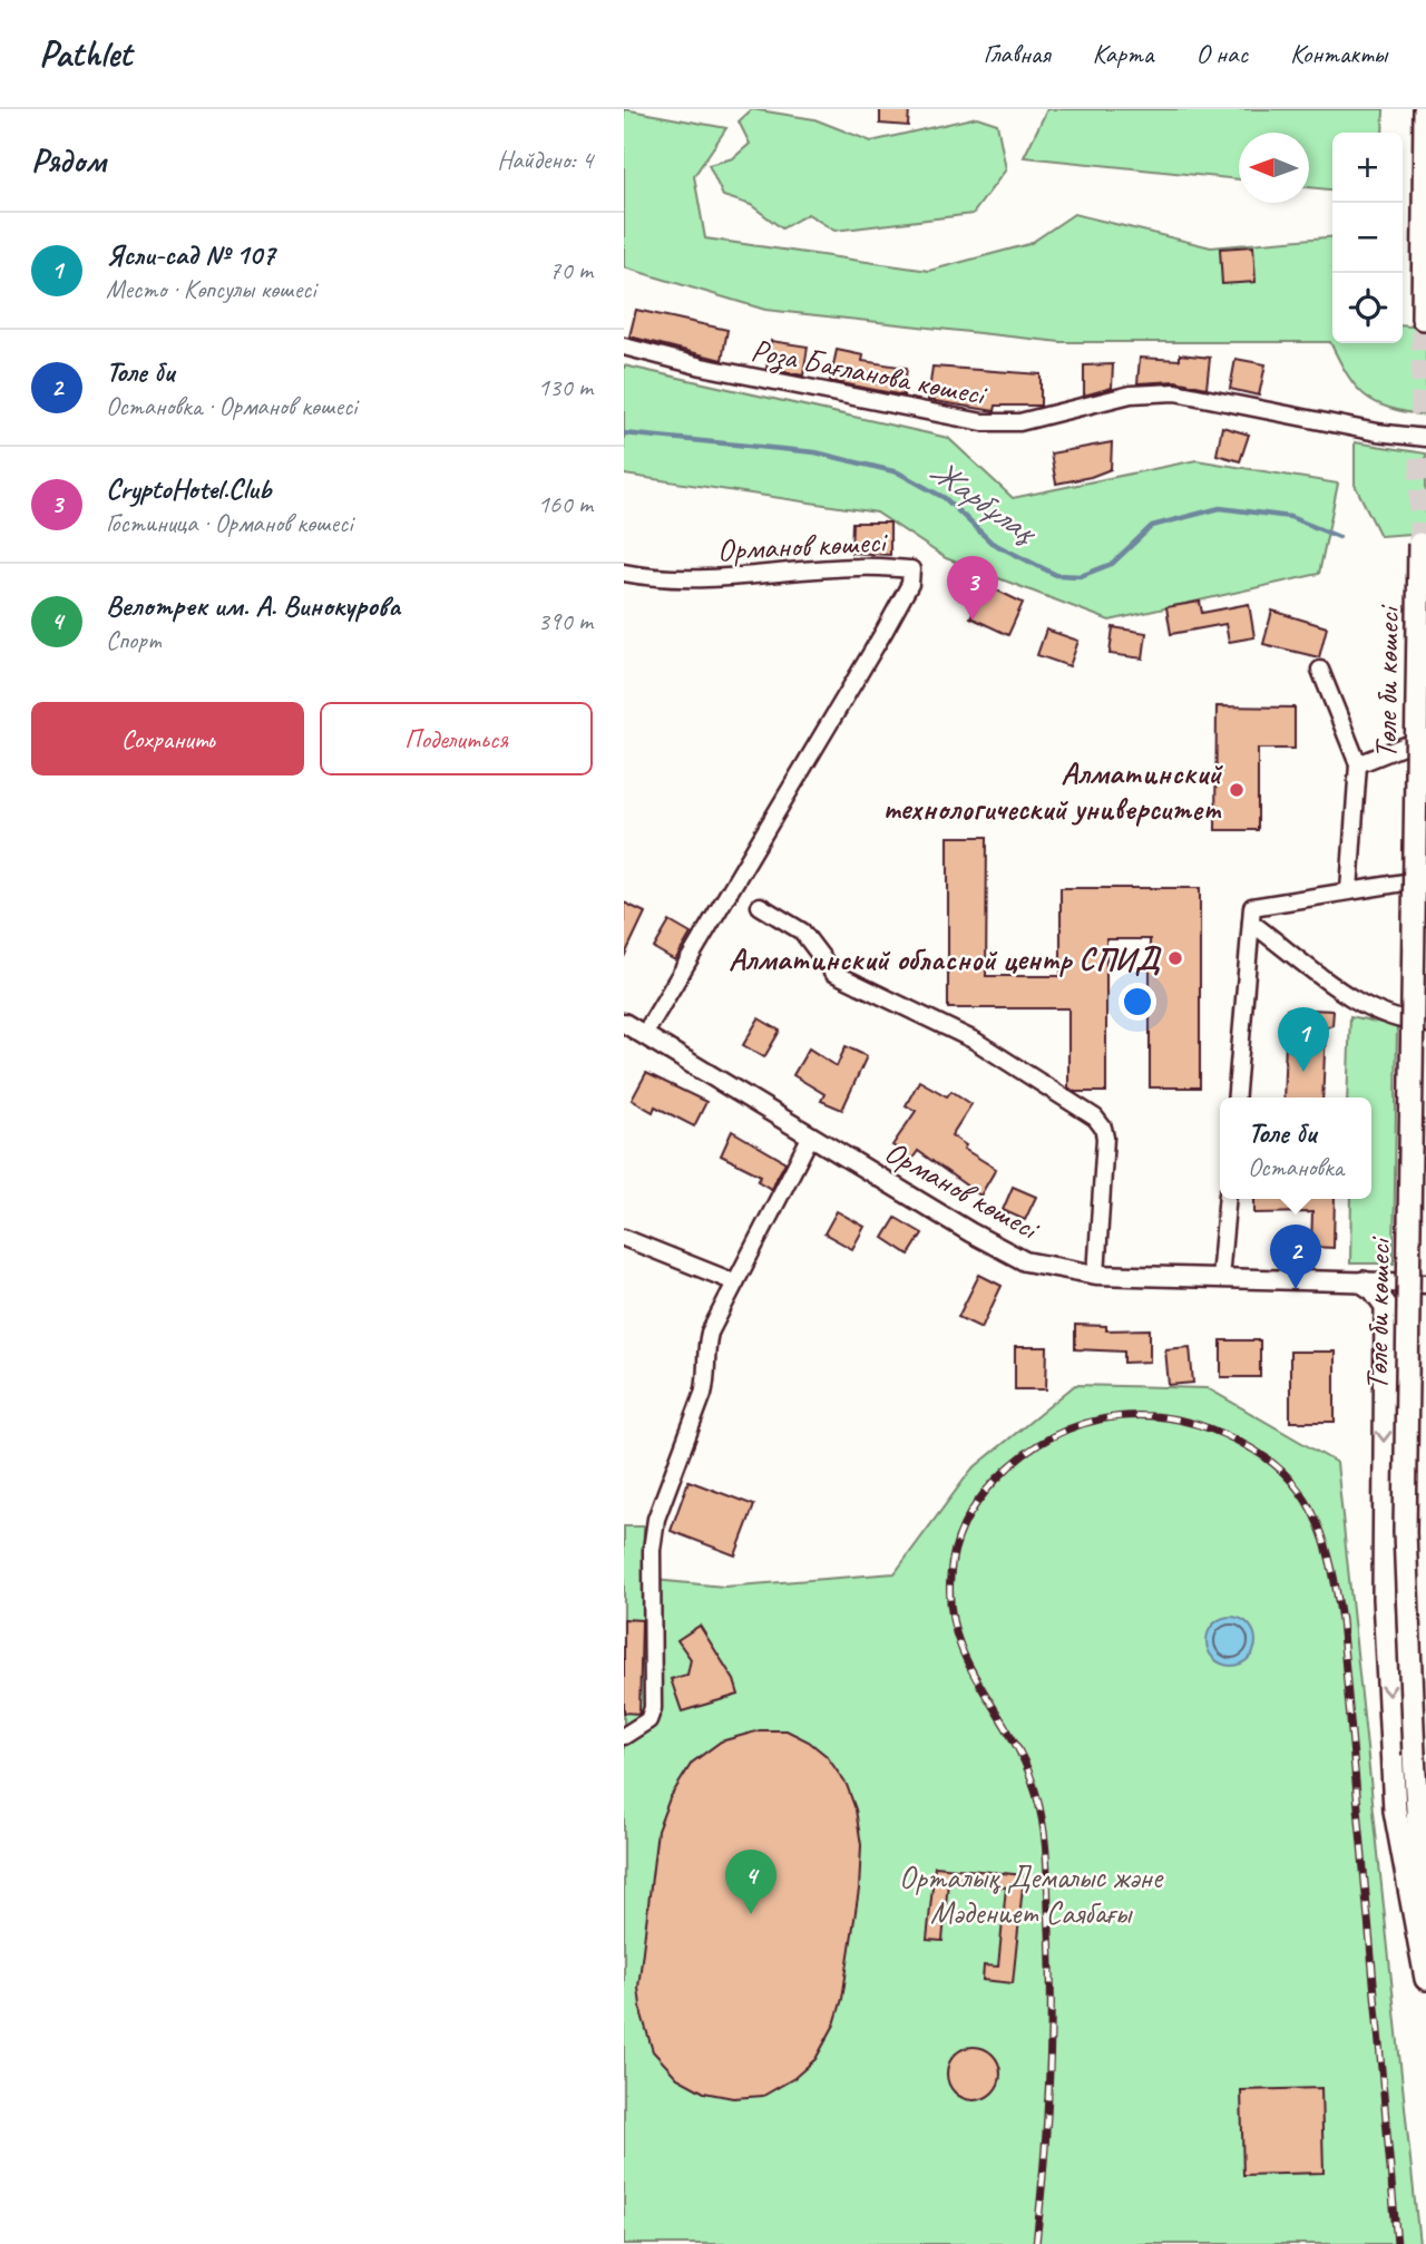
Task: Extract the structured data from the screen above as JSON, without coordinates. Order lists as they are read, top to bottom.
{
  "streets": {
    "main road": ["Төле би көшесі"],
    "street": ["Роза Бағланова көшесі", "Орманов көшесі"]
  },
  "water": ["Жарбұлақ"],
  "parks": ["Орталық Демалыс және Мәдениет Саябағы"],
  "places": ["Алматинский технологический университет", "Алматинский обласной центр СПИД"],
  "north": "left",
  "page": {
    "header": "Pathlet",
    "nav": [
      "Главная",
      "Карта",
      "О нас",
      "Контакты"
    ],
    "heading": ["Рядом", "Найдено: 4"],
    "map_buttons": ["+", "−"],
    "list": [
      {
        "mark": "1",
        "name": "Ясли-сад № 107",
        "note": "Место · Көпсулы көшесі",
        "value": "70 m"
      },
      {
        "mark": "2",
        "name": "Толе би",
        "note": "Остановка · Орманов көшесі",
        "value": "130 m"
      },
      {
        "mark": "3",
        "name": "CryptoHotel.Club",
        "note": "Гостиница · Орманов көшесі",
        "value": "160 m"
      },
      {
        "mark": "4",
        "name": "Велотрек им. А. Винокурова",
        "note": "Спорт",
        "value": "390 m"
      }
    ],
    "pins": [
      "3",
      "1",
      "2",
      "4"
    ],
    "buttons": ["Сохранить", "Поделиться"],
    "popup": ["Толе би", "Остановка"]
  }
}
